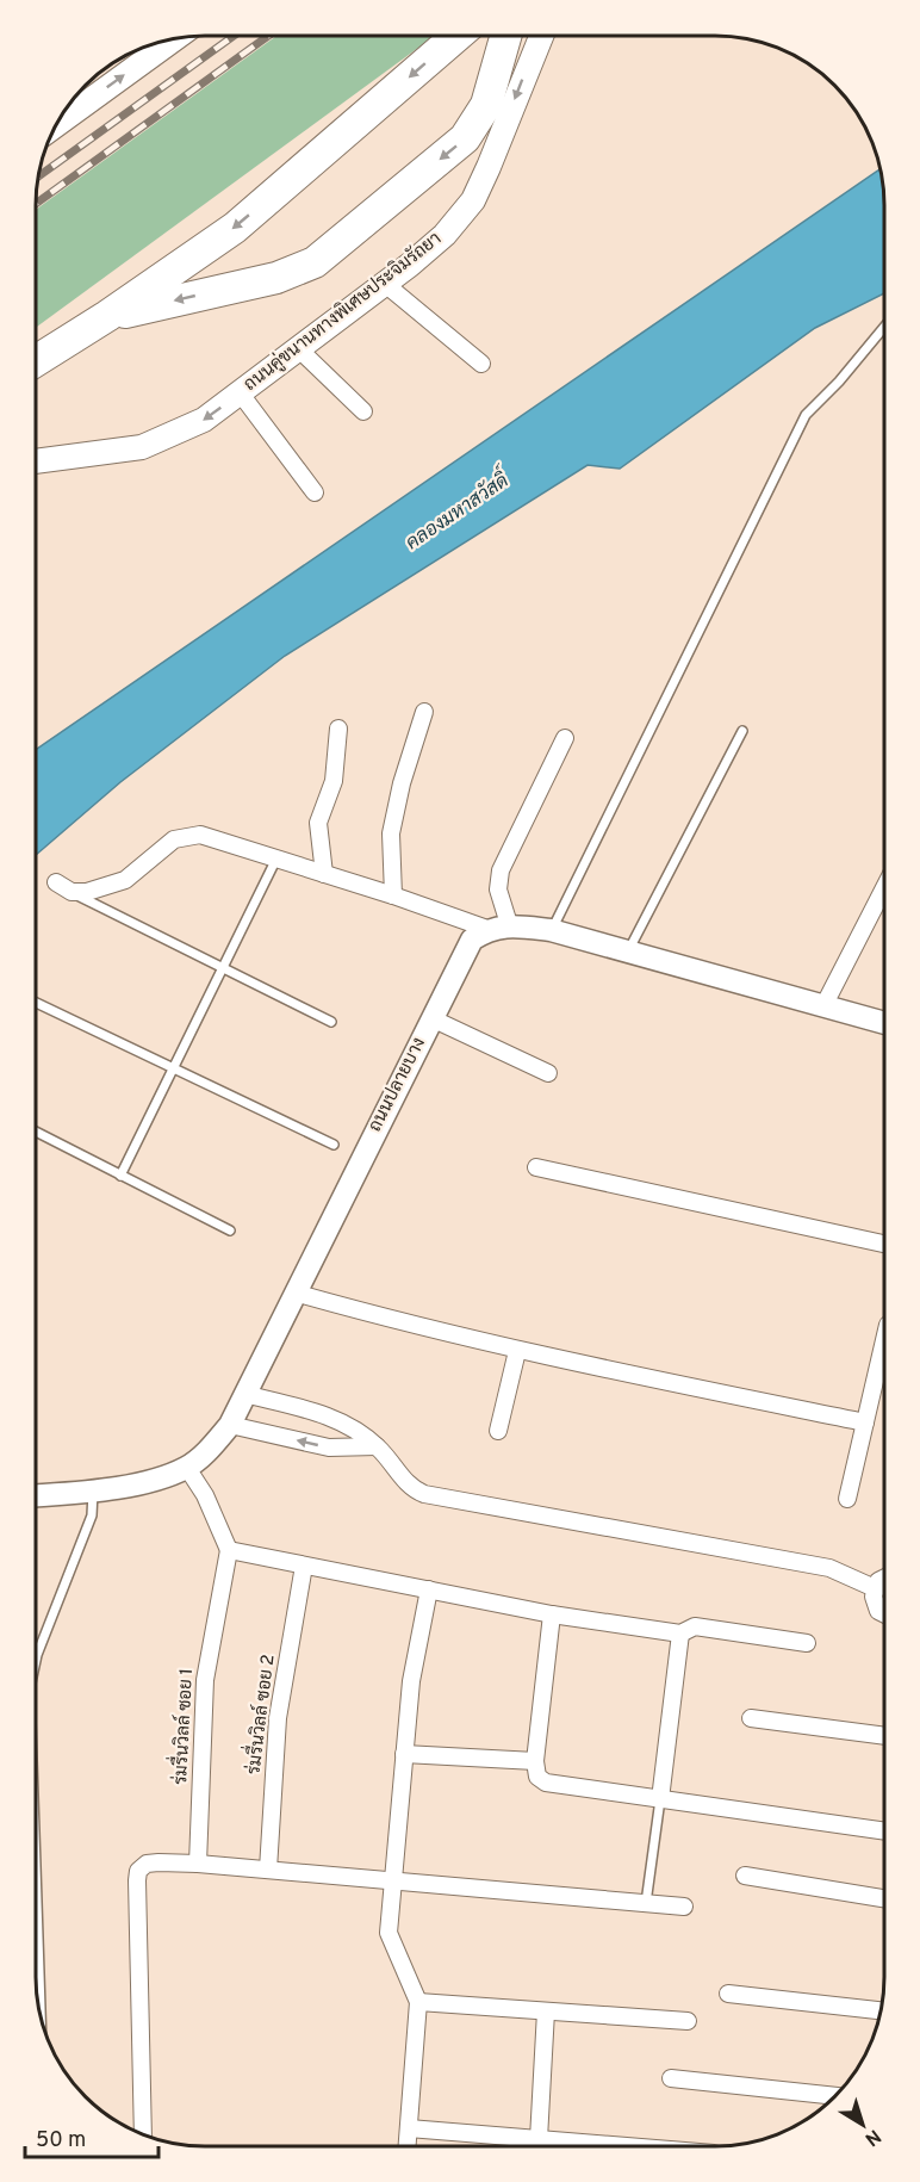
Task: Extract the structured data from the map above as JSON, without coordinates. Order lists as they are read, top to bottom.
{
  "streets": {
    "main road": ["ถนนคู่ขนานทางพิเศษประจิมรัถยา"],
    "street": ["ถนนปลายบาง", "ร่มรื่นวิลล์ ซอย 2", "ร่มรื่นวิลล์ ซอย 1"]
  },
  "one_way": ["ถนนคู่ขนานทางพิเศษประจิมรัถยา"],
  "water": ["คลองมหาสวัสดิ์"],
  "scale_bar": "50 m",
  "north": "bottom right"
}
